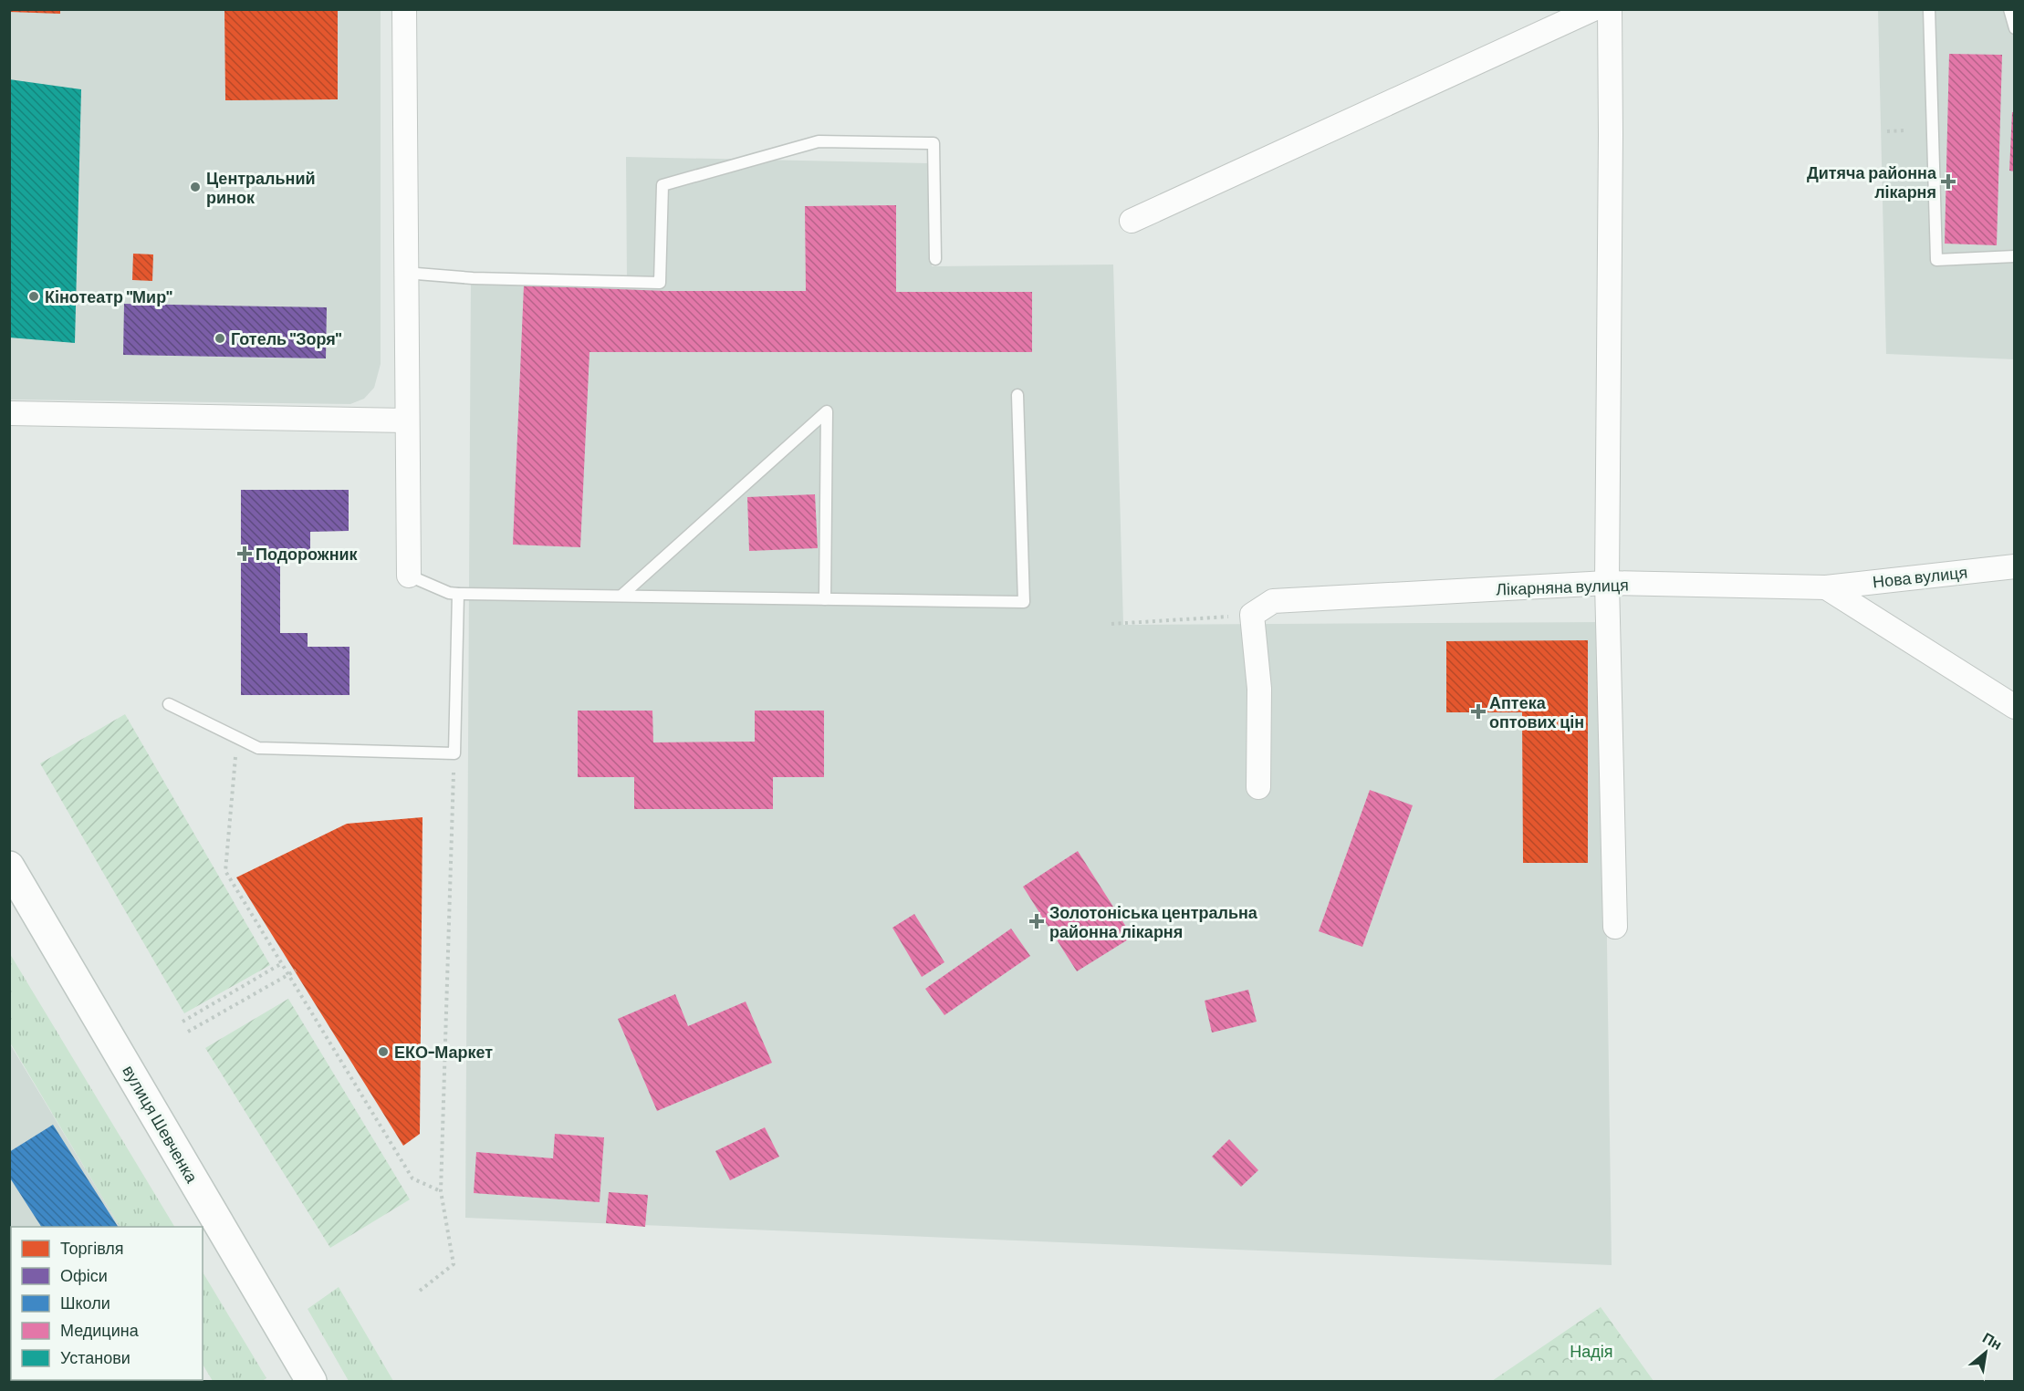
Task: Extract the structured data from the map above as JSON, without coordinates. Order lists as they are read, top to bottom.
{
  "streets": {
    "main road": ["вулиця Шевченка"],
    "street": ["Нова вулиця", "Лікарняна вулиця"]
  },
  "crossings": [
    ["Нова вулиця", "Лікарняна вулиця"]
  ],
  "parks": ["Надія"],
  "places": {
    "health": [
      "Дитяча районна лікарня",
      "Подорожник",
      "Аптека оптових цін",
      "Золотоніська центральна районна лікарня"
    ],
    "other": [
      "Центральний ринок",
      "Кінотеатр \"Мир\"",
      "Готель \"Зоря\"",
      "ЕКО-Маркет"
    ]
  },
  "legend": [
    "Торгівля",
    "Офіси",
    "Школи",
    "Медицина",
    "Установи"
  ],
  "north": "top right"
}
